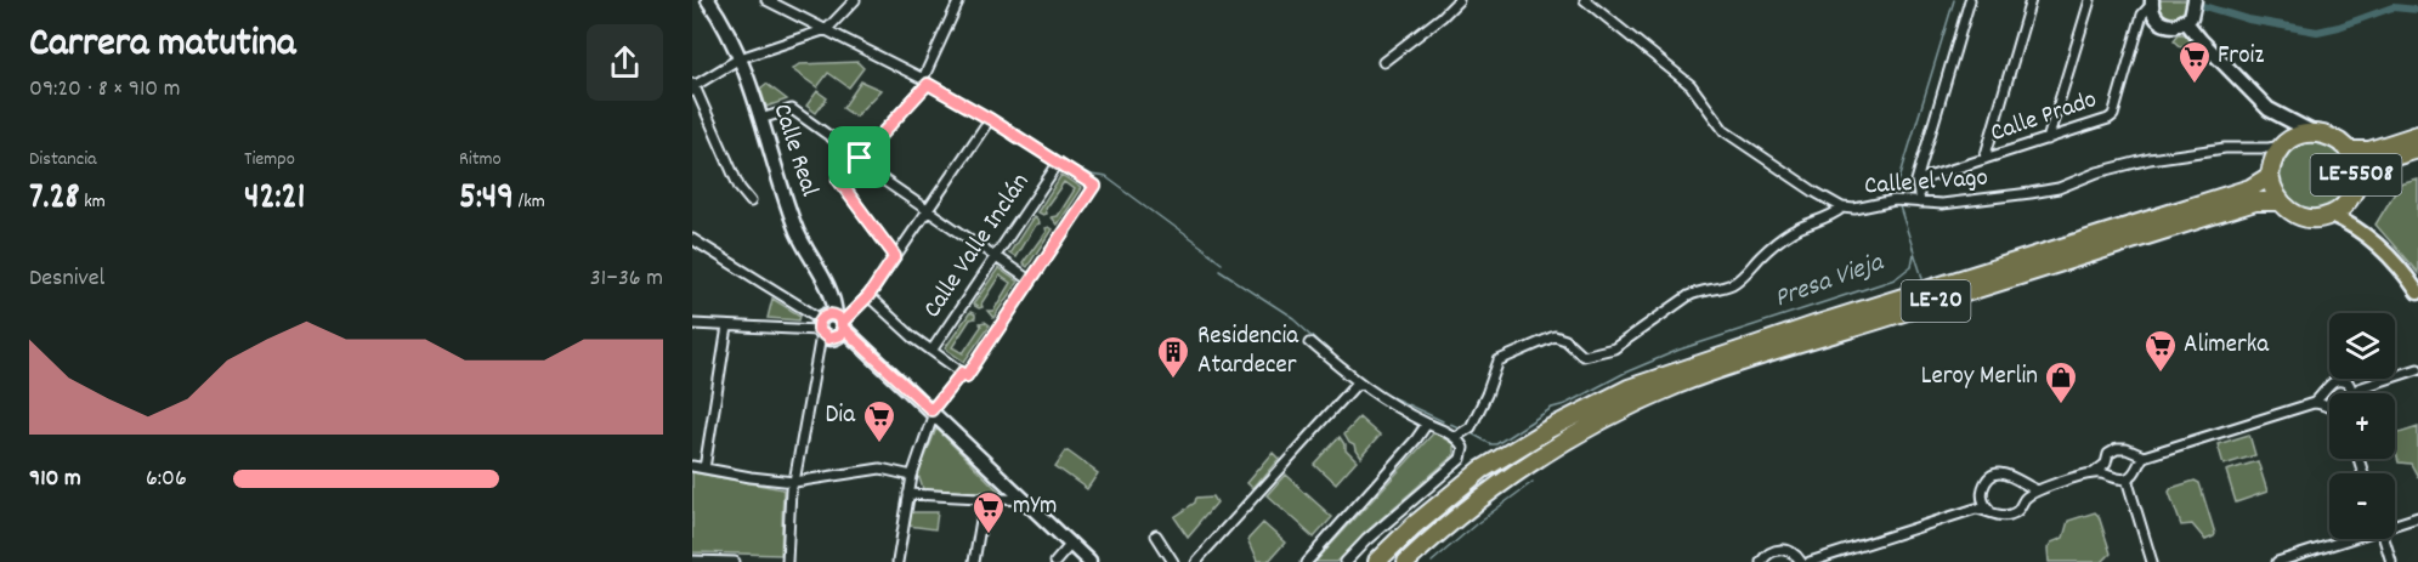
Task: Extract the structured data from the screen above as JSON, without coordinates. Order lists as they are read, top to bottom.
{
  "streets": {
    "highway": ["LE-5508", "LE-20"],
    "street": [
      "Calle Prado",
      "Calle Real",
      "Calle el Vago",
      "Calle Valle Inclán"
    ]
  },
  "crossings": [
    ["LE-5508", "Calle el Vago"],
    ["LE-5508", "LE-20"],
    ["Calle el Vago", "LE-20"]
  ],
  "water": ["Presa Vieja"],
  "places": {
    "supermarket": [
      "Froiz",
      "Alimerka",
      "Dia",
      "mYm"
    ],
    "building": ["Residencia Atardecer"],
    "shop": ["Leroy Merlin"]
  },
  "page": {
    "heading": ["Carrera matutina", "09:20 · 8 × 910 m"],
    "stats": [
      ["Distancia", "7.28 km"],
      ["Tiempo", "42:21"],
      ["Ritmo", "5:49 /km"]
    ],
    "chart": ["Desnivel", "31–36 m"],
    "map_buttons": ["+", "−"],
    "list": [
      {
        "name": "910 m",
        "note": "6:06"
      }
    ]
  }
}
